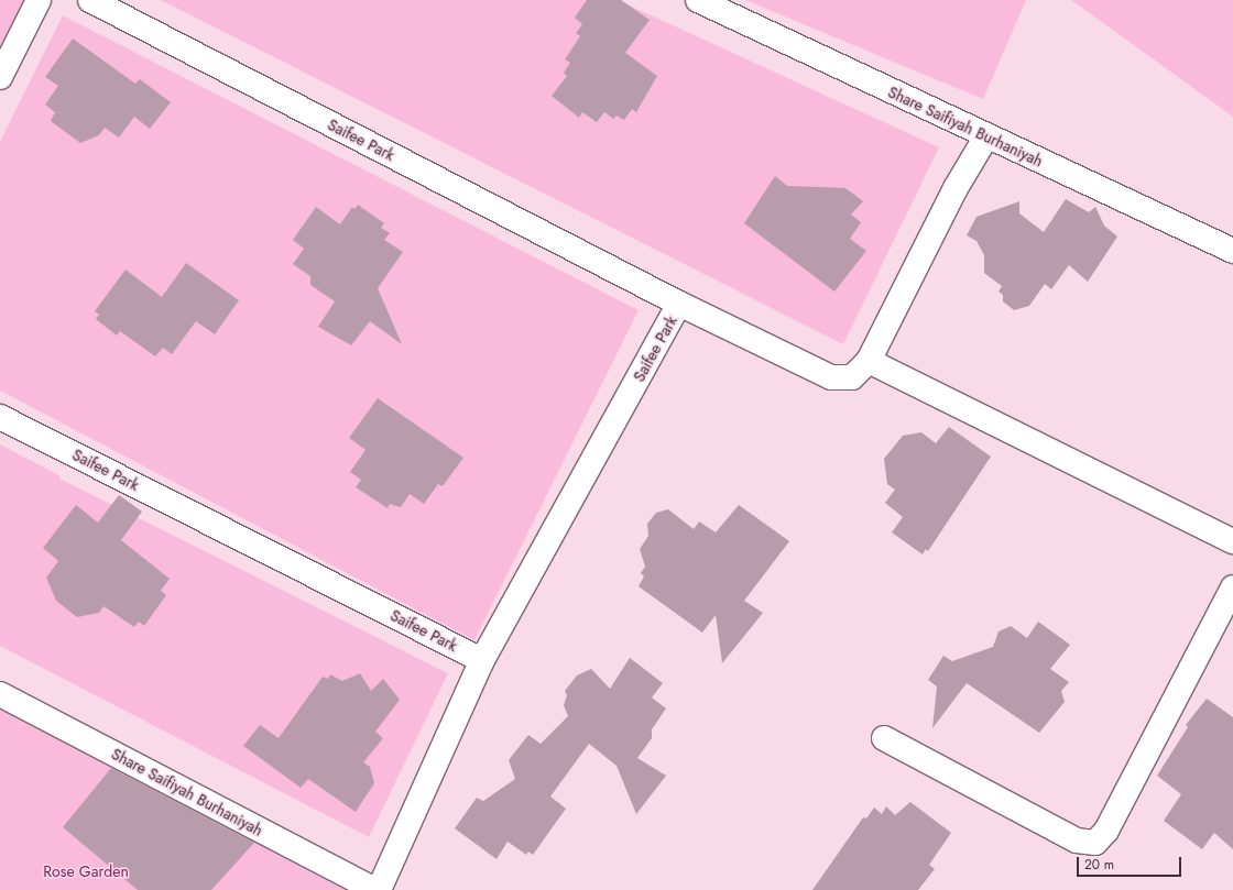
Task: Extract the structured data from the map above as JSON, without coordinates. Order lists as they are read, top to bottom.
{
  "streets": {
    "street": ["Share Saifiyah Burhaniyah", "Saifee Park"]
  },
  "crossings": [
    ["Share Saifiyah Burhaniyah", "Saifee Park"]
  ],
  "parks": ["Rose Garden"],
  "scale_bar": "20 m"
}
